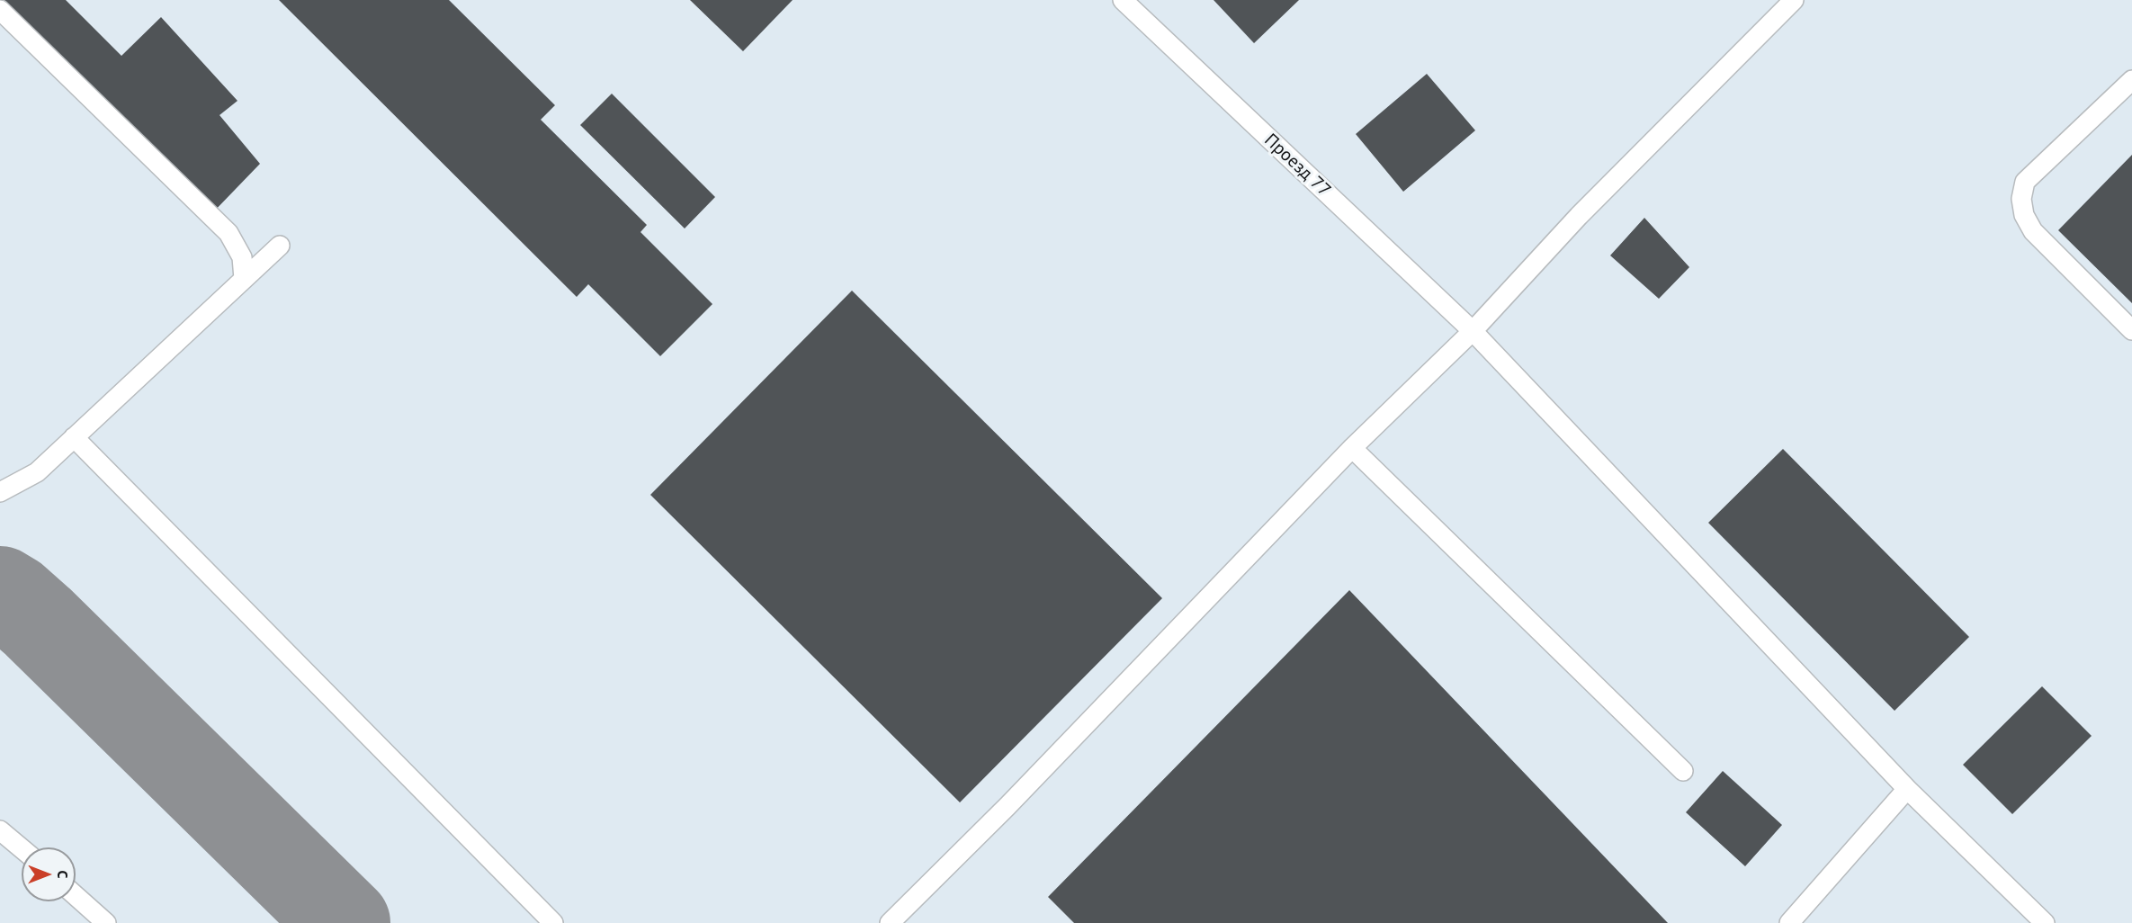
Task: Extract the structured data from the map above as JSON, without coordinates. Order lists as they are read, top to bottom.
{
  "streets": {
    "lane": ["Проезд 77"]
  },
  "north": "right"
}
